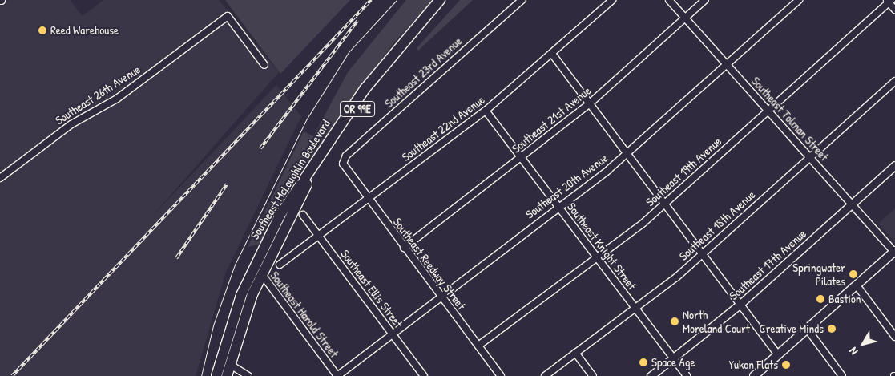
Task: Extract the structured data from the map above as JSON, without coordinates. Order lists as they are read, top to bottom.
{
  "streets": {
    "highway": ["OR 99E", "Southeast McLoughlin Boulevard"],
    "street": [
      "Southeast 23rd Avenue",
      "Southeast 26th Avenue",
      "Southeast Tolman Street",
      "Southeast 21st Avenue",
      "Southeast 22nd Avenue",
      "Southeast 19th Avenue",
      "Southeast 20th Avenue",
      "Southeast 18th Avenue",
      "Southeast Knight Street",
      "Southeast Reedway Street",
      "Southeast 17th Avenue",
      "Southeast Ellis Street",
      "Southeast Harold Street"
    ]
  },
  "crossings": [
    ["Southeast 23rd Avenue", "Southeast Reedway Street"],
    ["Southeast Tolman Street", "Southeast 21st Avenue"],
    ["Southeast Tolman Street", "Southeast 19th Avenue"],
    ["Southeast Tolman Street", "Southeast 20th Avenue"],
    ["Southeast Tolman Street", "Southeast 18th Avenue"],
    ["Southeast Tolman Street", "Southeast 17th Avenue"],
    ["Southeast 21st Avenue", "Southeast Knight Street"],
    ["Southeast 21st Avenue", "Southeast Reedway Street"],
    ["Southeast 22nd Avenue", "Southeast Knight Street"],
    ["Southeast 22nd Avenue", "Southeast Reedway Street"],
    ["Southeast 22nd Avenue", "Southeast Ellis Street"],
    ["Southeast 19th Avenue", "Southeast Knight Street"],
    ["Southeast 19th Avenue", "Southeast Reedway Street"],
    ["Southeast McLoughlin Boulevard", "Southeast Harold Street"],
    ["Southeast 20th Avenue", "Southeast Knight Street"],
    ["Southeast 20th Avenue", "Southeast Reedway Street"],
    ["Southeast 20th Avenue", "Southeast Ellis Street"],
    ["Southeast 20th Avenue", "Southeast Harold Street"],
    ["Southeast 18th Avenue", "Southeast Knight Street"],
    ["Southeast Knight Street", "Southeast 17th Avenue"]
  ],
  "places": [
    "Reed Warehouse",
    "Springwater Pilates",
    "Bastion",
    "North Moreland Court",
    "Creative Minds",
    "Space Age",
    "Yukon Flats"
  ],
  "north": "bottom left"
}
